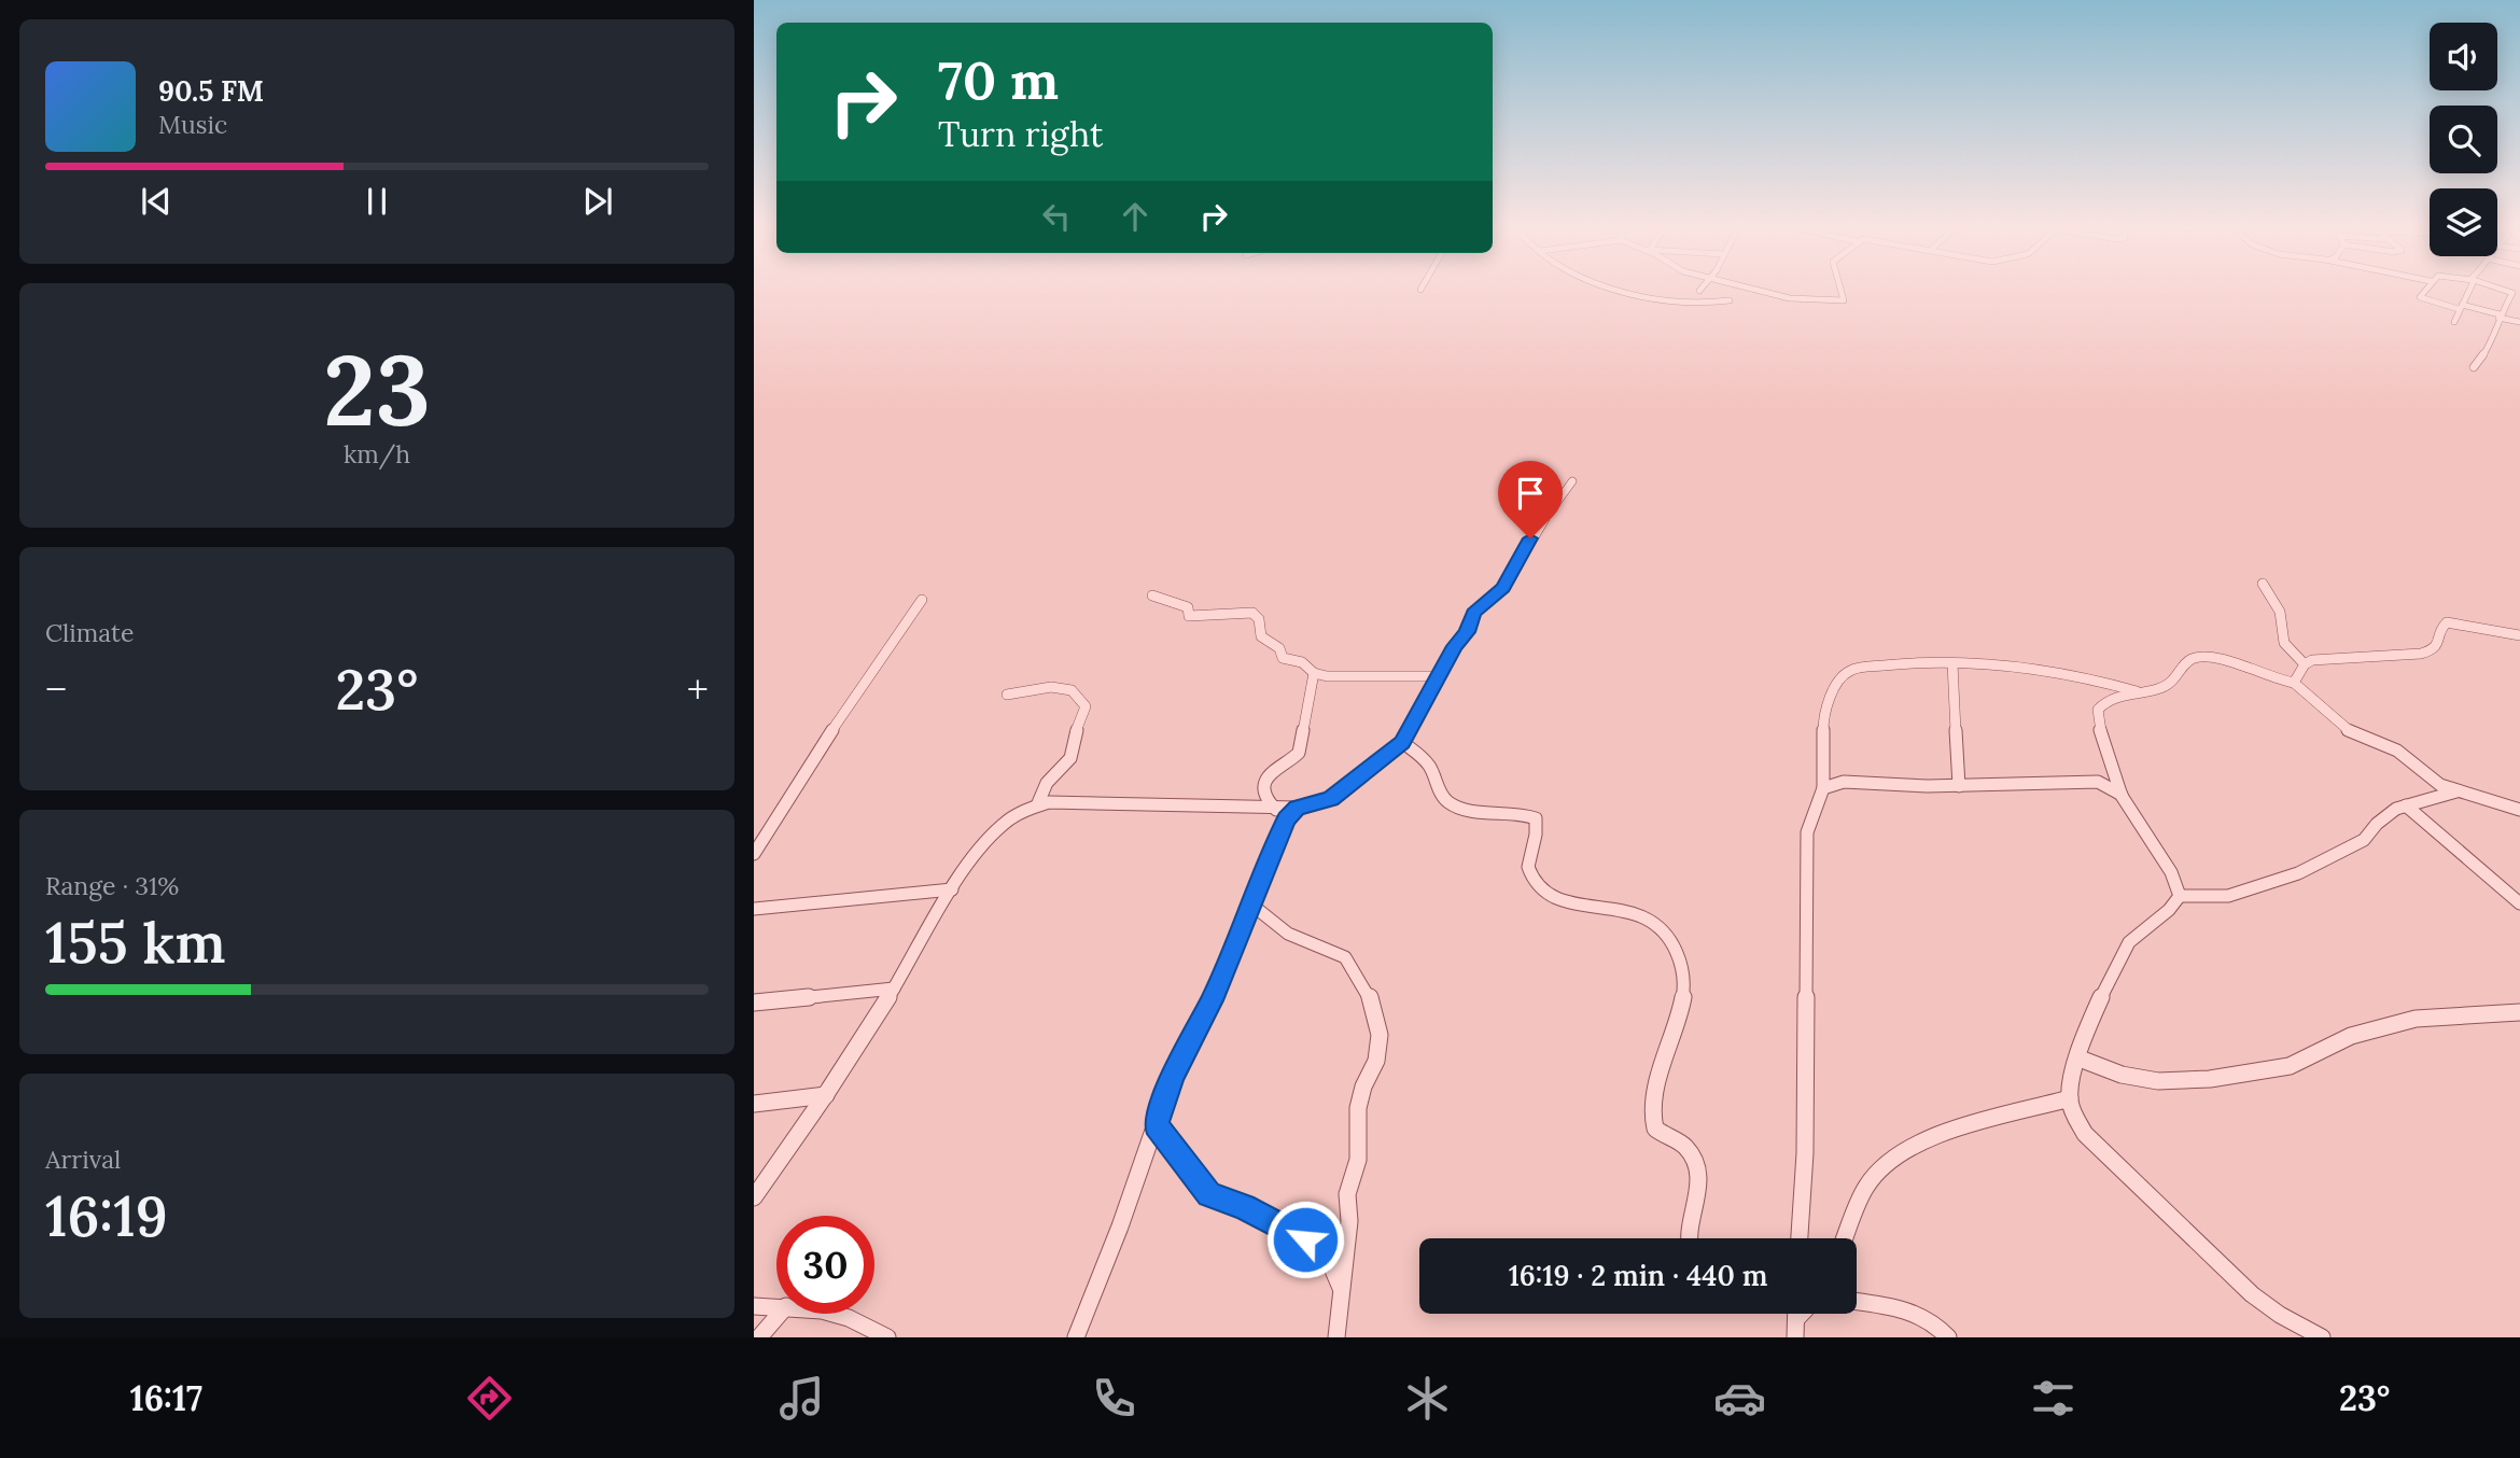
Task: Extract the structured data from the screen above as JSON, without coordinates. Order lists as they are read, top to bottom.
{
  "page": {
    "turn": ["70 m", "Turn right"],
    "song": ["90.5 FM", "Music"],
    "tile": [
      ["23", "km/h"],
      "Climate",
      ["Range · 31%", "155 km"],
      ["Arrival", "16:19"]
    ],
    "heat": ["−", "23°", "+"],
    "limit": "30",
    "trip": "16:19 · 2 min · 440 m",
    "tabs": ["16:17", "23°"]
  }
}
